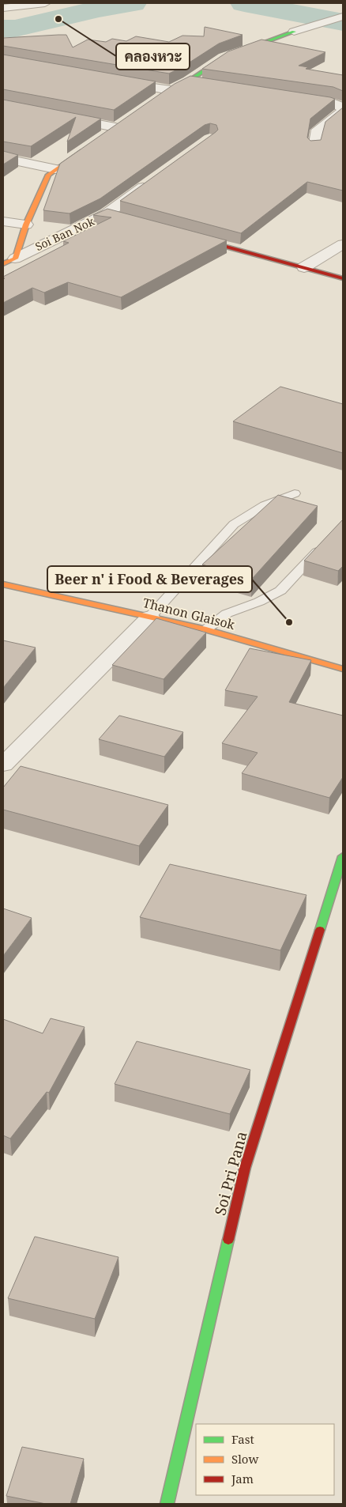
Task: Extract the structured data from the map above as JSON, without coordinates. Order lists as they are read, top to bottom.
{
  "streets": {
    "street": ["Soi Ban Nok", "Thanon Glaisok", "Soi Pri Pana"]
  },
  "places": ["คลองหวะ", "Beer n' i Food & Beverages"],
  "legend": ["Fast", "Slow", "Jam"]
}
